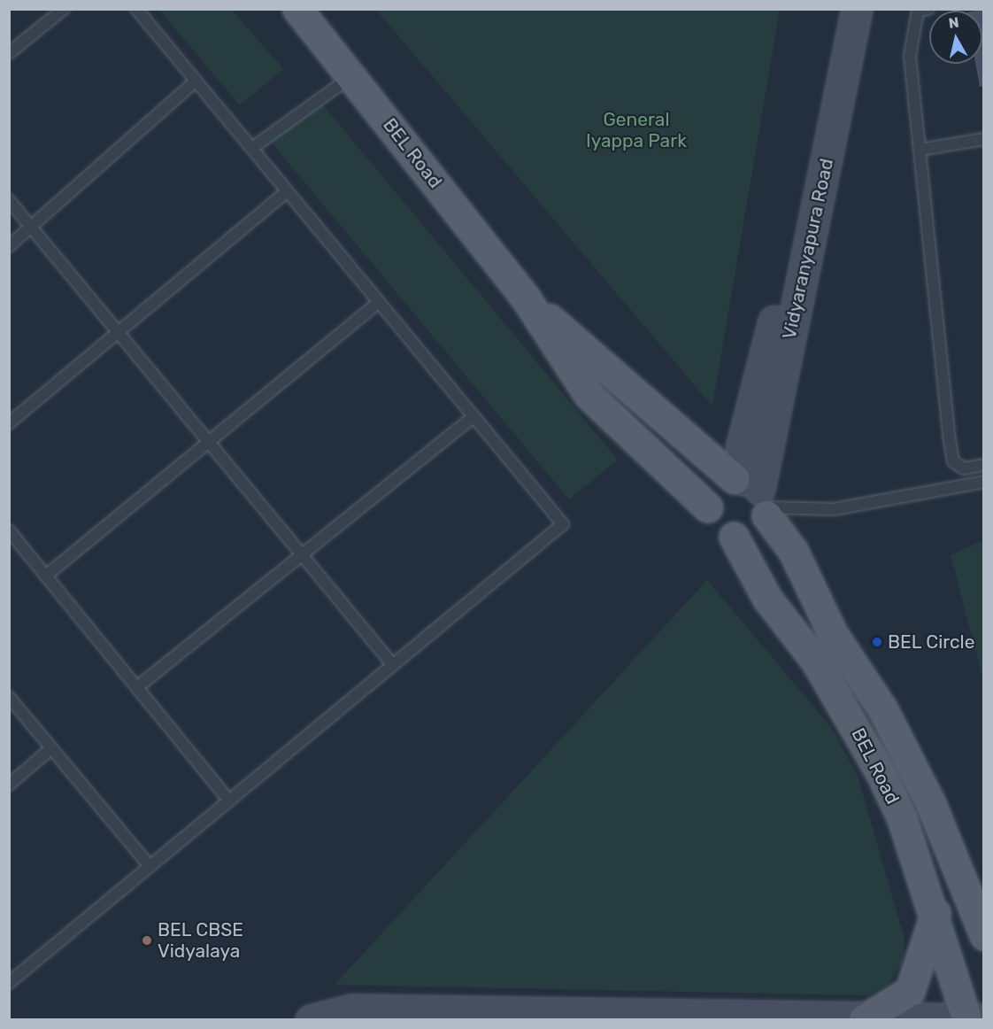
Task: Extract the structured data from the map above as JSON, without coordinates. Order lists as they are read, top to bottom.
{
  "streets": {
    "main road": ["BEL Road", "Vidyaranyapura Road"]
  },
  "crossings": [
    ["BEL Road", "Vidyaranyapura Road"]
  ],
  "parks": ["General Iyappa Park"],
  "places": ["BEL Circle", "BEL CBSE Vidyalaya"],
  "north": "top"
}
